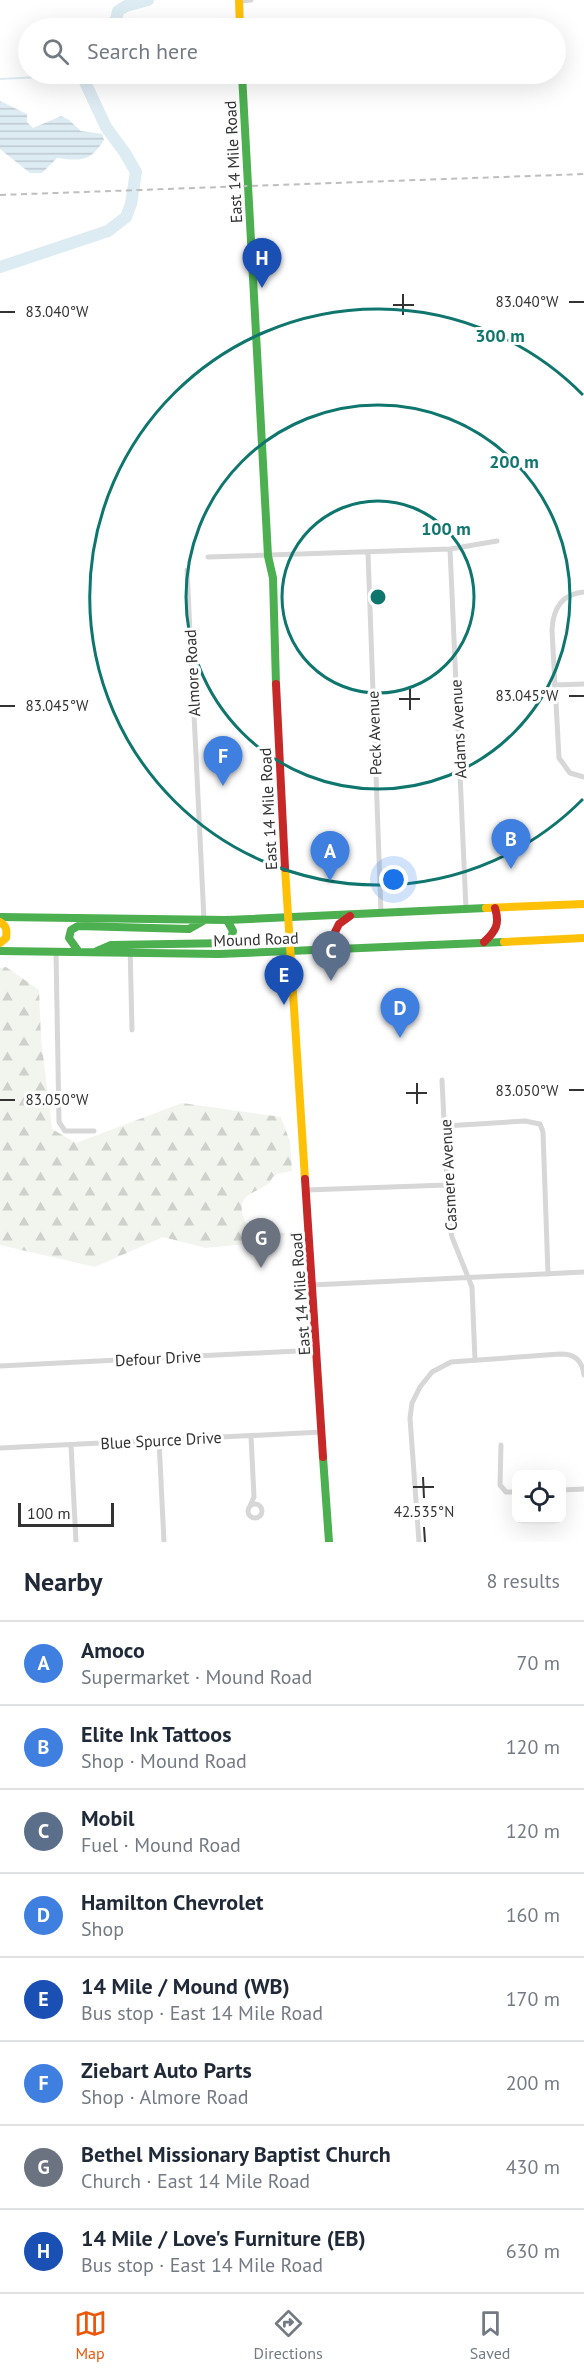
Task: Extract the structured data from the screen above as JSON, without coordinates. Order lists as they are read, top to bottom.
{
  "streets": {
    "main road": ["East 14 Mile Road", "Mound Road"],
    "street": [
      "Almore Road",
      "Adams Avenue",
      "Peck Avenue",
      "Casmere Avenue",
      "Defour Drive",
      "Blue Spurce Drive"
    ]
  },
  "crossings": [
    ["East 14 Mile Road", "Mound Road"],
    ["East 14 Mile Road", "Defour Drive"],
    ["East 14 Mile Road", "Blue Spurce Drive"],
    ["Almore Road", "Mound Road"],
    ["Adams Avenue", "Mound Road"],
    ["Peck Avenue", "Mound Road"]
  ],
  "scale_bar": "100 m",
  "page": {
    "search": "Search here",
    "pins": [
      "H",
      "F",
      "B",
      "A",
      "C",
      "E",
      "D",
      "G"
    ],
    "scale": "100 m",
    "heading": ["Nearby", "8 results"],
    "list": [
      {
        "mark": "A",
        "name": "Amoco",
        "note": "Supermarket · Mound Road",
        "value": "70 m"
      },
      {
        "mark": "B",
        "name": "Elite Ink Tattoos",
        "note": "Shop · Mound Road",
        "value": "120 m"
      },
      {
        "mark": "C",
        "name": "Mobil",
        "note": "Fuel · Mound Road",
        "value": "120 m"
      },
      {
        "mark": "D",
        "name": "Hamilton Chevrolet",
        "note": "Shop",
        "value": "160 m"
      },
      {
        "mark": "E",
        "name": "14 Mile / Mound (WB)",
        "note": "Bus stop · East 14 Mile Road",
        "value": "170 m"
      },
      {
        "mark": "F",
        "name": "Ziebart Auto Parts",
        "note": "Shop · Almore Road",
        "value": "200 m"
      },
      {
        "mark": "G",
        "name": "Bethel Missionary Baptist Church",
        "note": "Church · East 14 Mile Road",
        "value": "430 m"
      },
      {
        "mark": "H",
        "name": "14 Mile / Love's Furniture (EB)",
        "note": "Bus stop · East 14 Mile Road",
        "value": "630 m"
      }
    ],
    "nav": ["Map", "Directions", "Saved"]
  },
  "coordinates": [
    "83.040°W",
    "83.045°W",
    "83.050°W",
    "42.535°N"
  ],
  "rings": ["300 m", "200 m", "100 m"]
}
